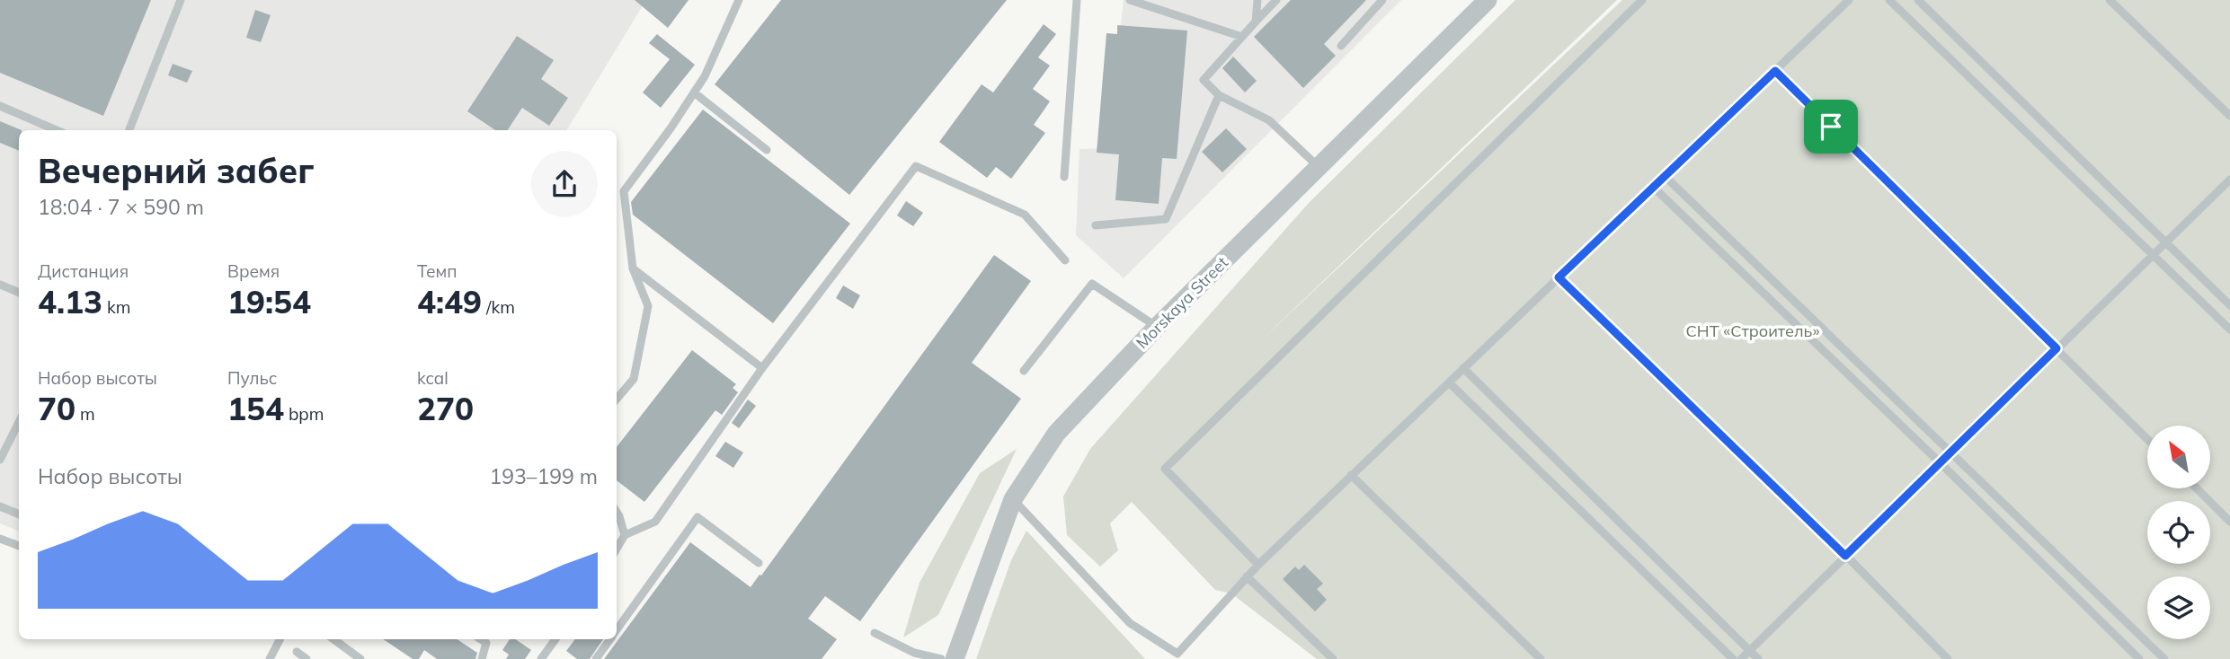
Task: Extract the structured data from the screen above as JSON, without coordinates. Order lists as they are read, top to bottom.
{
  "streets": {
    "street": ["Morskaya Street"]
  },
  "parks": ["СНТ «Строитель»"],
  "north": "top left",
  "page": {
    "heading": ["Вечерний забег", "18:04 · 7 × 590 m"],
    "stats": [
      ["Дистанция", "4.13 km"],
      ["Время", "19:54"],
      ["Темп", "4:49 /km"],
      ["Набор высоты", "70 m"],
      ["Пульс", "154 bpm"],
      ["kcal", "270"]
    ],
    "chart": ["Набор высоты", "193–199 m"]
  }
}
